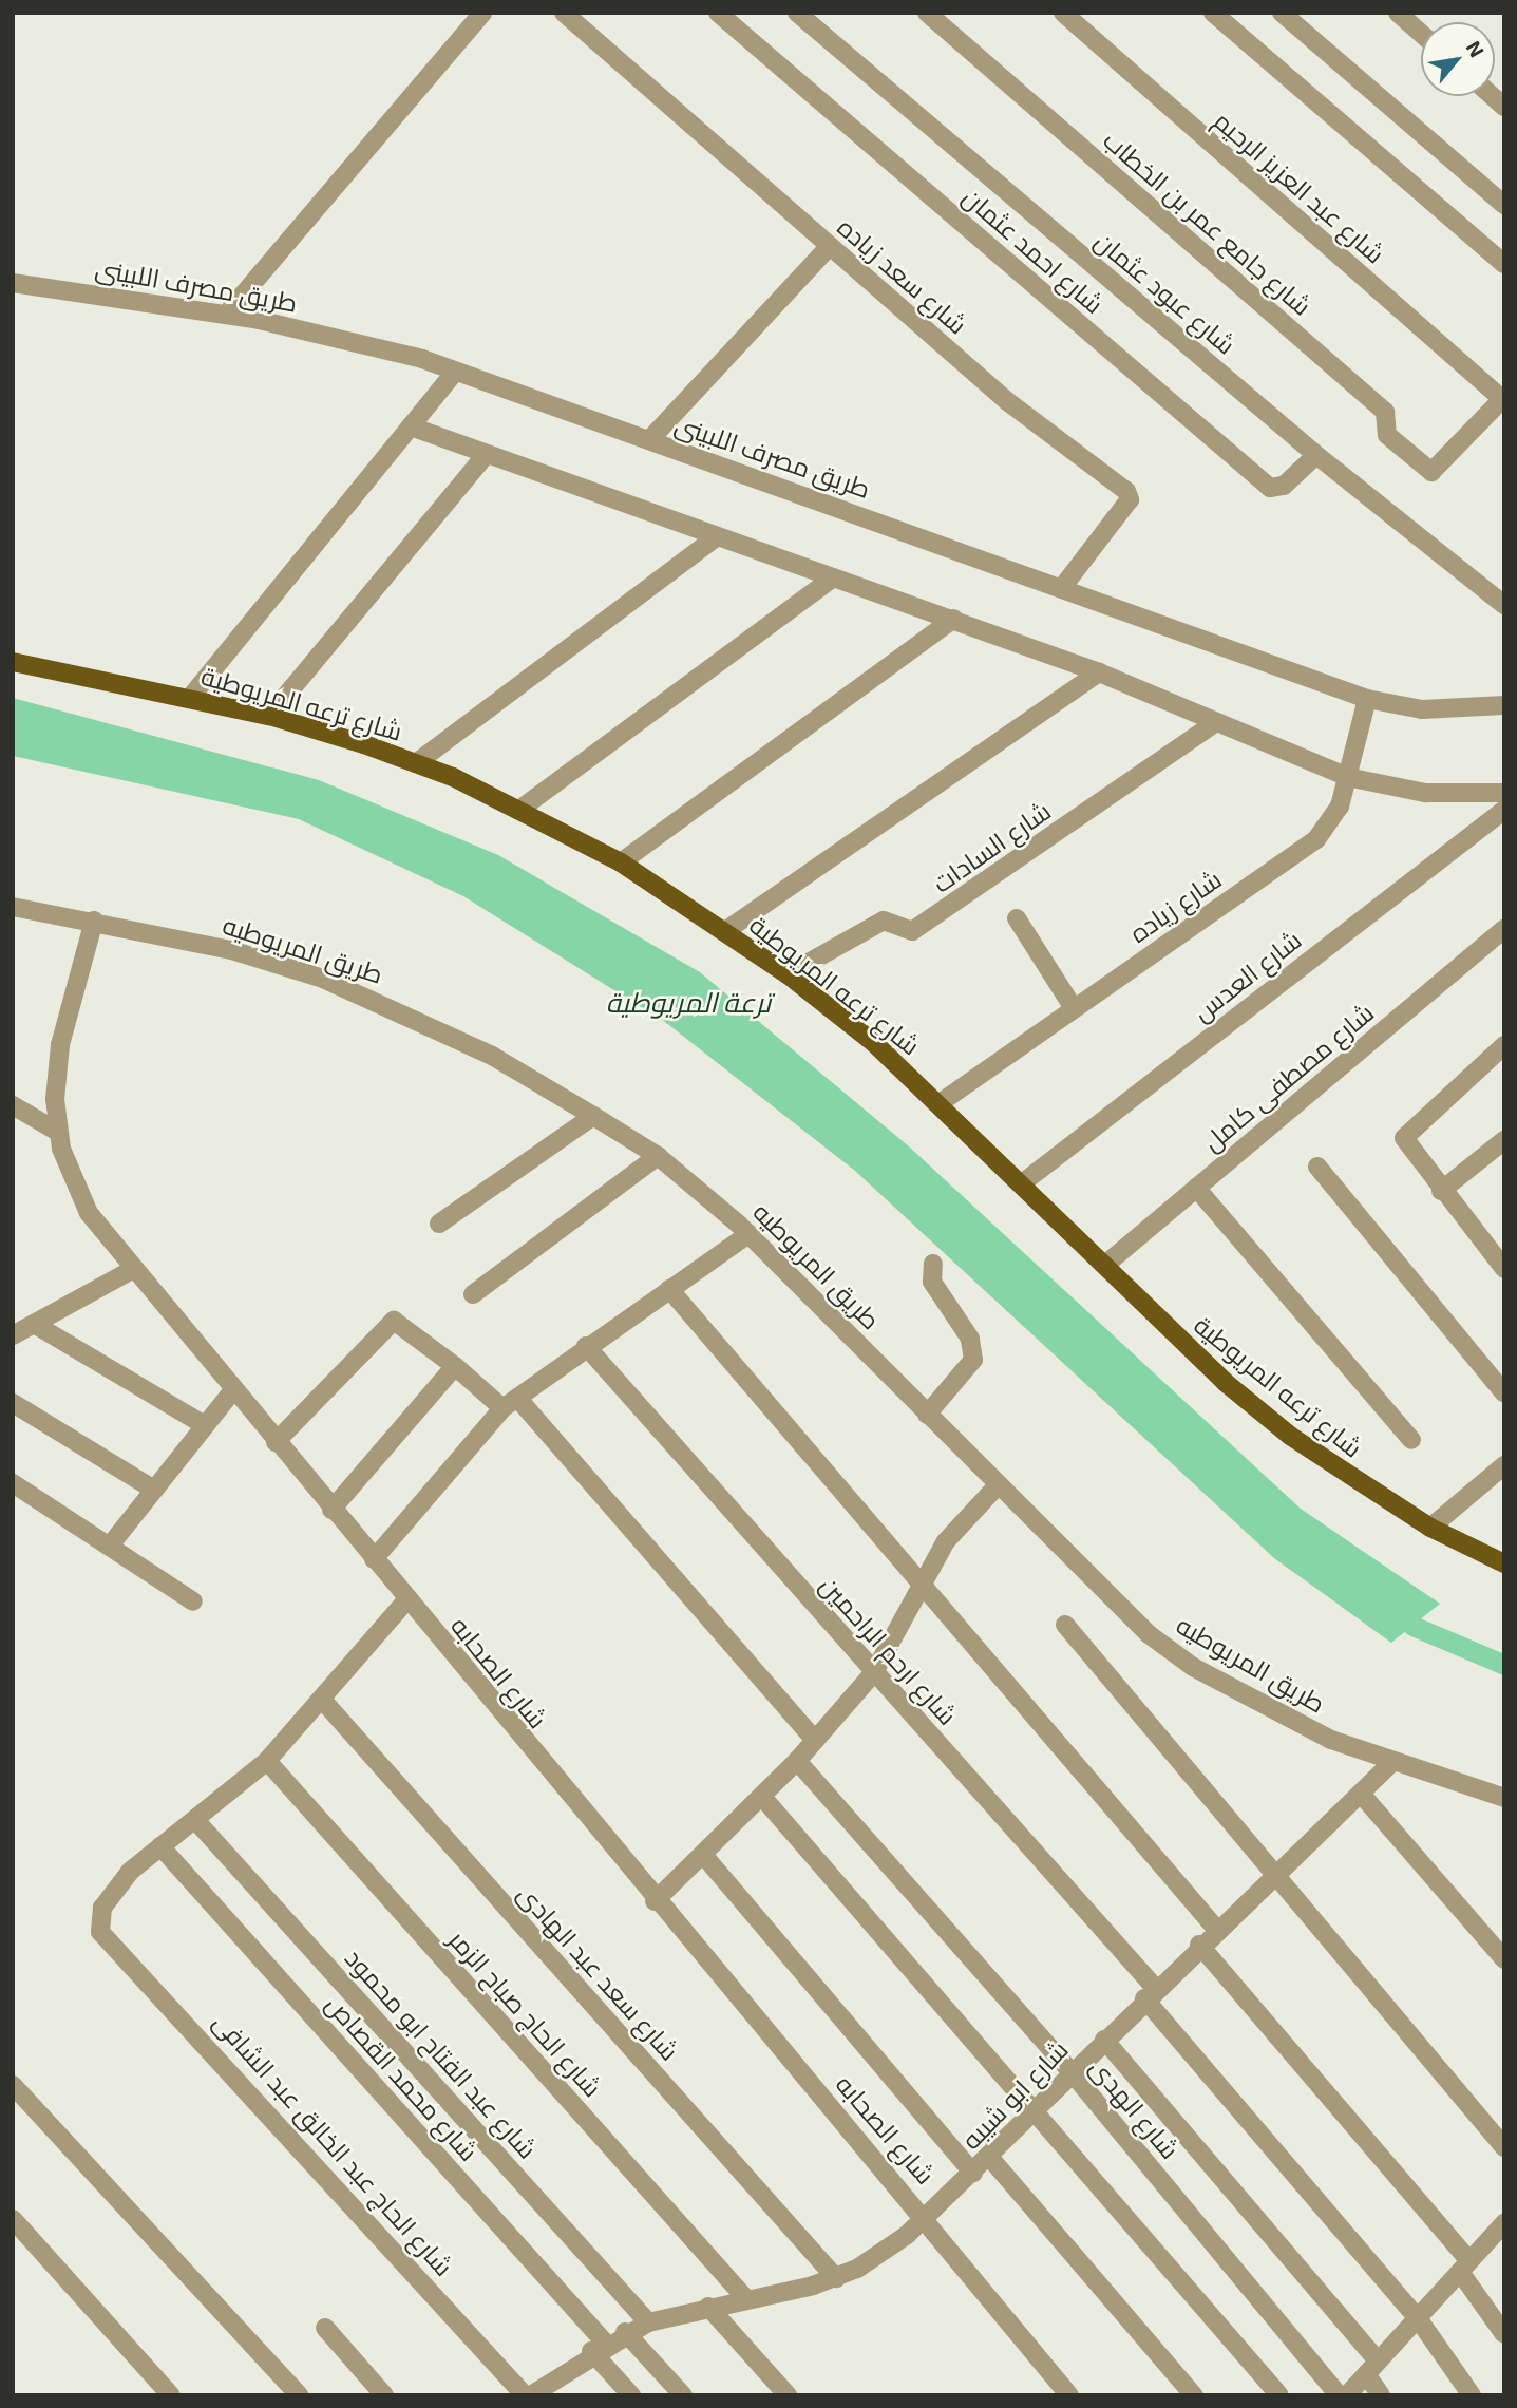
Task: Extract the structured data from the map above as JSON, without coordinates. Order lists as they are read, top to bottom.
{
  "streets": {
    "main road": ["شارع ترعه المريوطية"],
    "street": [
      "شارع عبد العزيز الرحيم",
      "شارع جامع عمر بن الخطاب",
      "شارع احمد عثمان",
      "شارع سعد زياده",
      "طريق مصرف اللبينى",
      "شارع عبود عثمان",
      "شارع السادات",
      "شارع زياده",
      "طريق المريوطيه",
      "شارع العدس",
      "شارع مصطفى كامل",
      "شارع ارحم الراحمين",
      "شارع الصحابه",
      "شارع سعد عبد الهادى",
      "شارع الحاج صباح الزمر",
      "شارع عبد الفتاح ابو محمود",
      "شارع محمد القصاص",
      "شارع ابو شيبه",
      "شارع الهدى",
      "شارع الحاج عبد الخالق عبد الشافى"
    ]
  },
  "crossings": [
    ["شارع عبد العزيز الرحيم", "شارع جامع عمر بن الخطاب"],
    ["شارع احمد عثمان", "شارع عبود عثمان"],
    ["شارع سعد زياده", "طريق مصرف اللبينى"],
    ["طريق مصرف اللبينى", "شارع زياده"],
    ["شارع ترعه المريوطية", "شارع السادات"],
    ["شارع ترعه المريوطية", "شارع زياده"],
    ["شارع ترعه المريوطية", "شارع العدس"],
    ["شارع ترعه المريوطية", "شارع مصطفى كامل"],
    ["طريق المريوطيه", "شارع الصحابه"],
    ["طريق المريوطيه", "شارع ابو شيبه"],
    ["شارع ارحم الراحمين", "شارع ابو شيبه"],
    ["شارع الصحابه", "شارع ابو شيبه"],
    ["شارع سعد عبد الهادى", "شارع ابو شيبه"],
    ["شارع الحاج صباح الزمر", "شارع ابو شيبه"],
    ["شارع عبد الفتاح ابو محمود", "شارع ابو شيبه"],
    ["شارع محمد القصاص", "شارع ابو شيبه"],
    ["شارع محمد القصاص", "شارع الحاج عبد الخالق عبد الشافى"],
    ["شارع ابو شيبه", "شارع الهدى"]
  ],
  "water": ["ترعة المريوطية"],
  "north": "top right"
}
